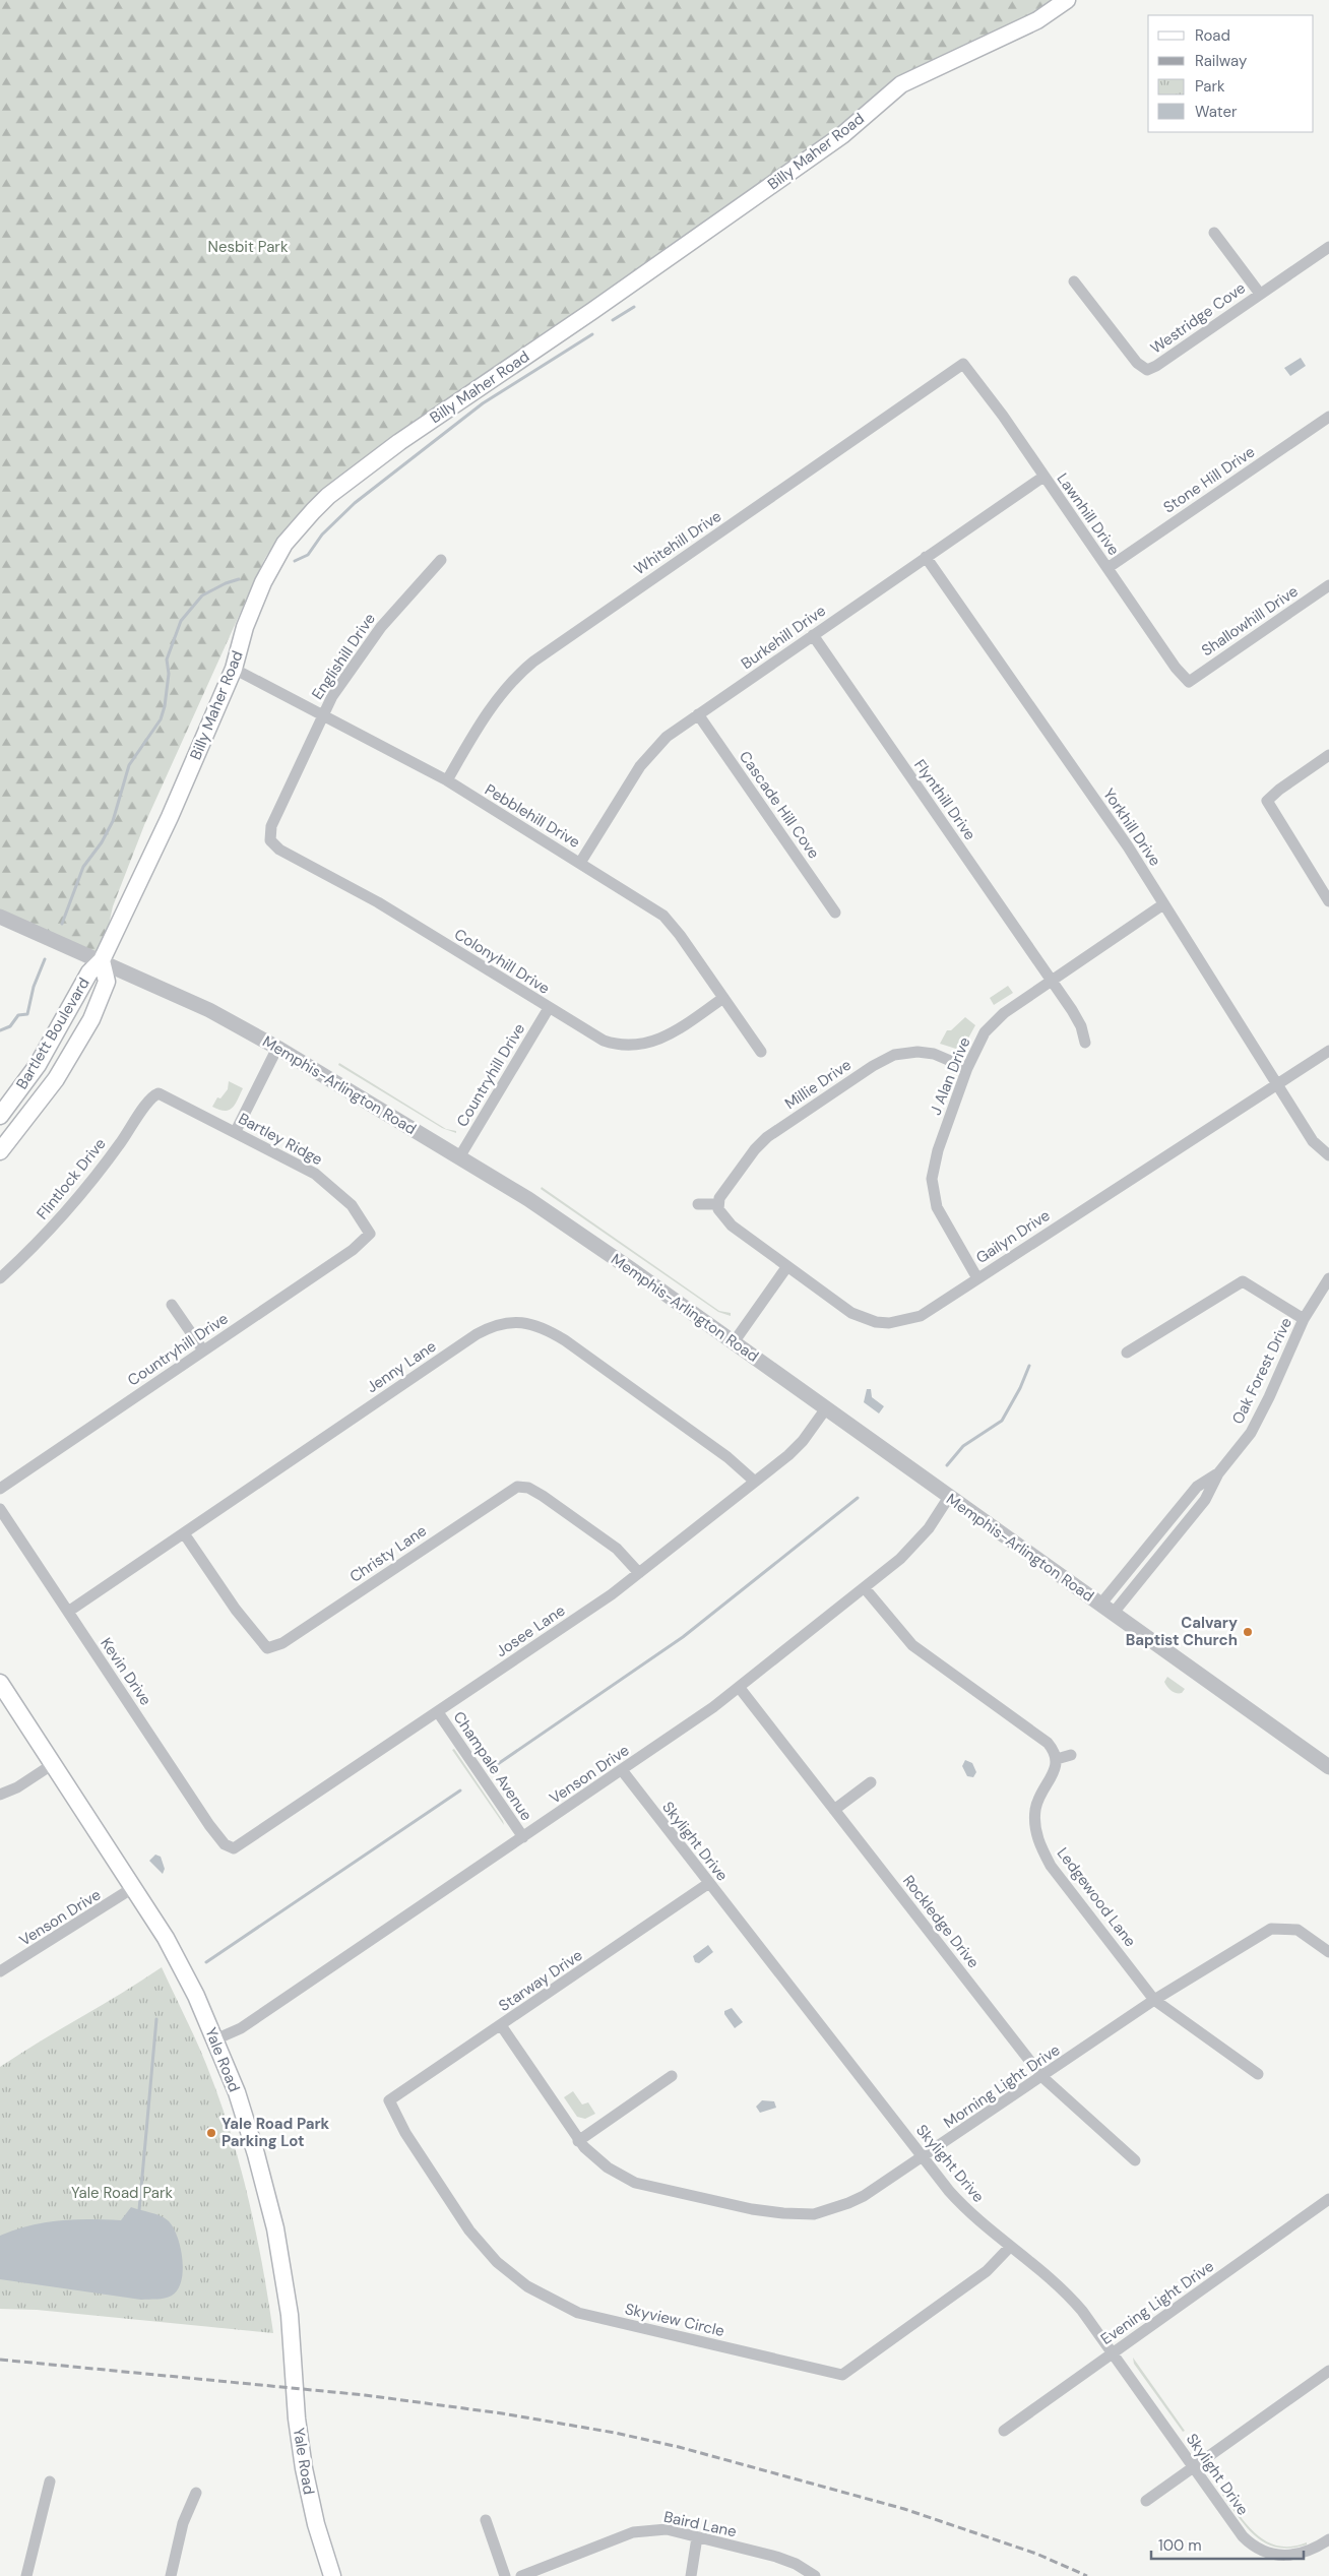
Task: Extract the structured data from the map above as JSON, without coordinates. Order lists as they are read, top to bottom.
{
  "streets": {
    "main road": ["Billy Maher Road", "Bartlett Boulevard", "Yale Road"],
    "street": [
      "Westridge Cove",
      "Stone Hill Drive",
      "Lawnhill Drive",
      "Whitehill Drive",
      "Shallowhill Drive",
      "Burkehill Drive",
      "Englishill Drive",
      "Flynthill Drive",
      "Cascade Hill Cove",
      "Pebblehill Drive",
      "Yorkhill Drive",
      "Colonyhill Drive",
      "Countryhill Drive",
      "J Alan Drive",
      "Millie Drive",
      "Memphis-Arlington Road",
      "Bartley Ridge",
      "Flintlock Drive",
      "Gailyn Drive",
      "Jenny Lane",
      "Oak Forest Drive",
      "Christy Lane",
      "Josee Lane",
      "Kevin Drive",
      "Champale Avenue",
      "Venson Drive",
      "Skylight Drive",
      "Ledgewood Lane",
      "Rockledge Drive",
      "Starway Drive",
      "Morning Light Drive",
      "Evening Light Drive",
      "Skyview Circle",
      "Baird Lane"
    ]
  },
  "crossings": [
    ["Billy Maher Road", "Pebblehill Drive"],
    ["Billy Maher Road", "Bartlett Boulevard"],
    ["Billy Maher Road", "Memphis-Arlington Road"],
    ["Stone Hill Drive", "Lawnhill Drive"],
    ["Lawnhill Drive", "Whitehill Drive"],
    ["Lawnhill Drive", "Shallowhill Drive"],
    ["Lawnhill Drive", "Burkehill Drive"],
    ["Whitehill Drive", "Pebblehill Drive"],
    ["Burkehill Drive", "Flynthill Drive"],
    ["Burkehill Drive", "Cascade Hill Cove"],
    ["Burkehill Drive", "Pebblehill Drive"],
    ["Burkehill Drive", "Yorkhill Drive"],
    ["Englishill Drive", "Pebblehill Drive"],
    ["Englishill Drive", "Colonyhill Drive"],
    ["Flynthill Drive", "J Alan Drive"],
    ["Pebblehill Drive", "Colonyhill Drive"],
    ["Yorkhill Drive", "J Alan Drive"],
    ["Yorkhill Drive", "Gailyn Drive"],
    ["Colonyhill Drive", "Countryhill Drive"],
    ["Bartlett Boulevard", "Memphis-Arlington Road"],
    ["Countryhill Drive", "Memphis-Arlington Road"],
    ["Countryhill Drive", "Bartley Ridge"],
    ["J Alan Drive", "Millie Drive"],
    ["J Alan Drive", "Gailyn Drive"],
    ["Millie Drive", "Gailyn Drive"],
    ["Memphis-Arlington Road", "Oak Forest Drive"],
    ["Memphis-Arlington Road", "Josee Lane"],
    ["Memphis-Arlington Road", "Venson Drive"],
    ["Bartley Ridge", "Flintlock Drive"],
    ["Jenny Lane", "Christy Lane"],
    ["Jenny Lane", "Josee Lane"],
    ["Jenny Lane", "Kevin Drive"],
    ["Christy Lane", "Josee Lane"],
    ["Josee Lane", "Kevin Drive"],
    ["Josee Lane", "Champale Avenue"],
    ["Champale Avenue", "Venson Drive"],
    ["Venson Drive", "Skylight Drive"],
    ["Venson Drive", "Rockledge Drive"],
    ["Venson Drive", "Yale Road"],
    ["Skylight Drive", "Starway Drive"],
    ["Skylight Drive", "Morning Light Drive"],
    ["Skylight Drive", "Evening Light Drive"],
    ["Skylight Drive", "Skyview Circle"],
    ["Ledgewood Lane", "Morning Light Drive"],
    ["Rockledge Drive", "Morning Light Drive"],
    ["Starway Drive", "Morning Light Drive"],
    ["Starway Drive", "Skyview Circle"]
  ],
  "parks": ["Nesbit Park", "Yale Road Park"],
  "places": ["Calvary Baptist Church", "Yale Road Park Parking Lot"],
  "legend": [
    "Road",
    "Railway",
    "Park",
    "Water"
  ],
  "scale_bar": "100 m"
}
